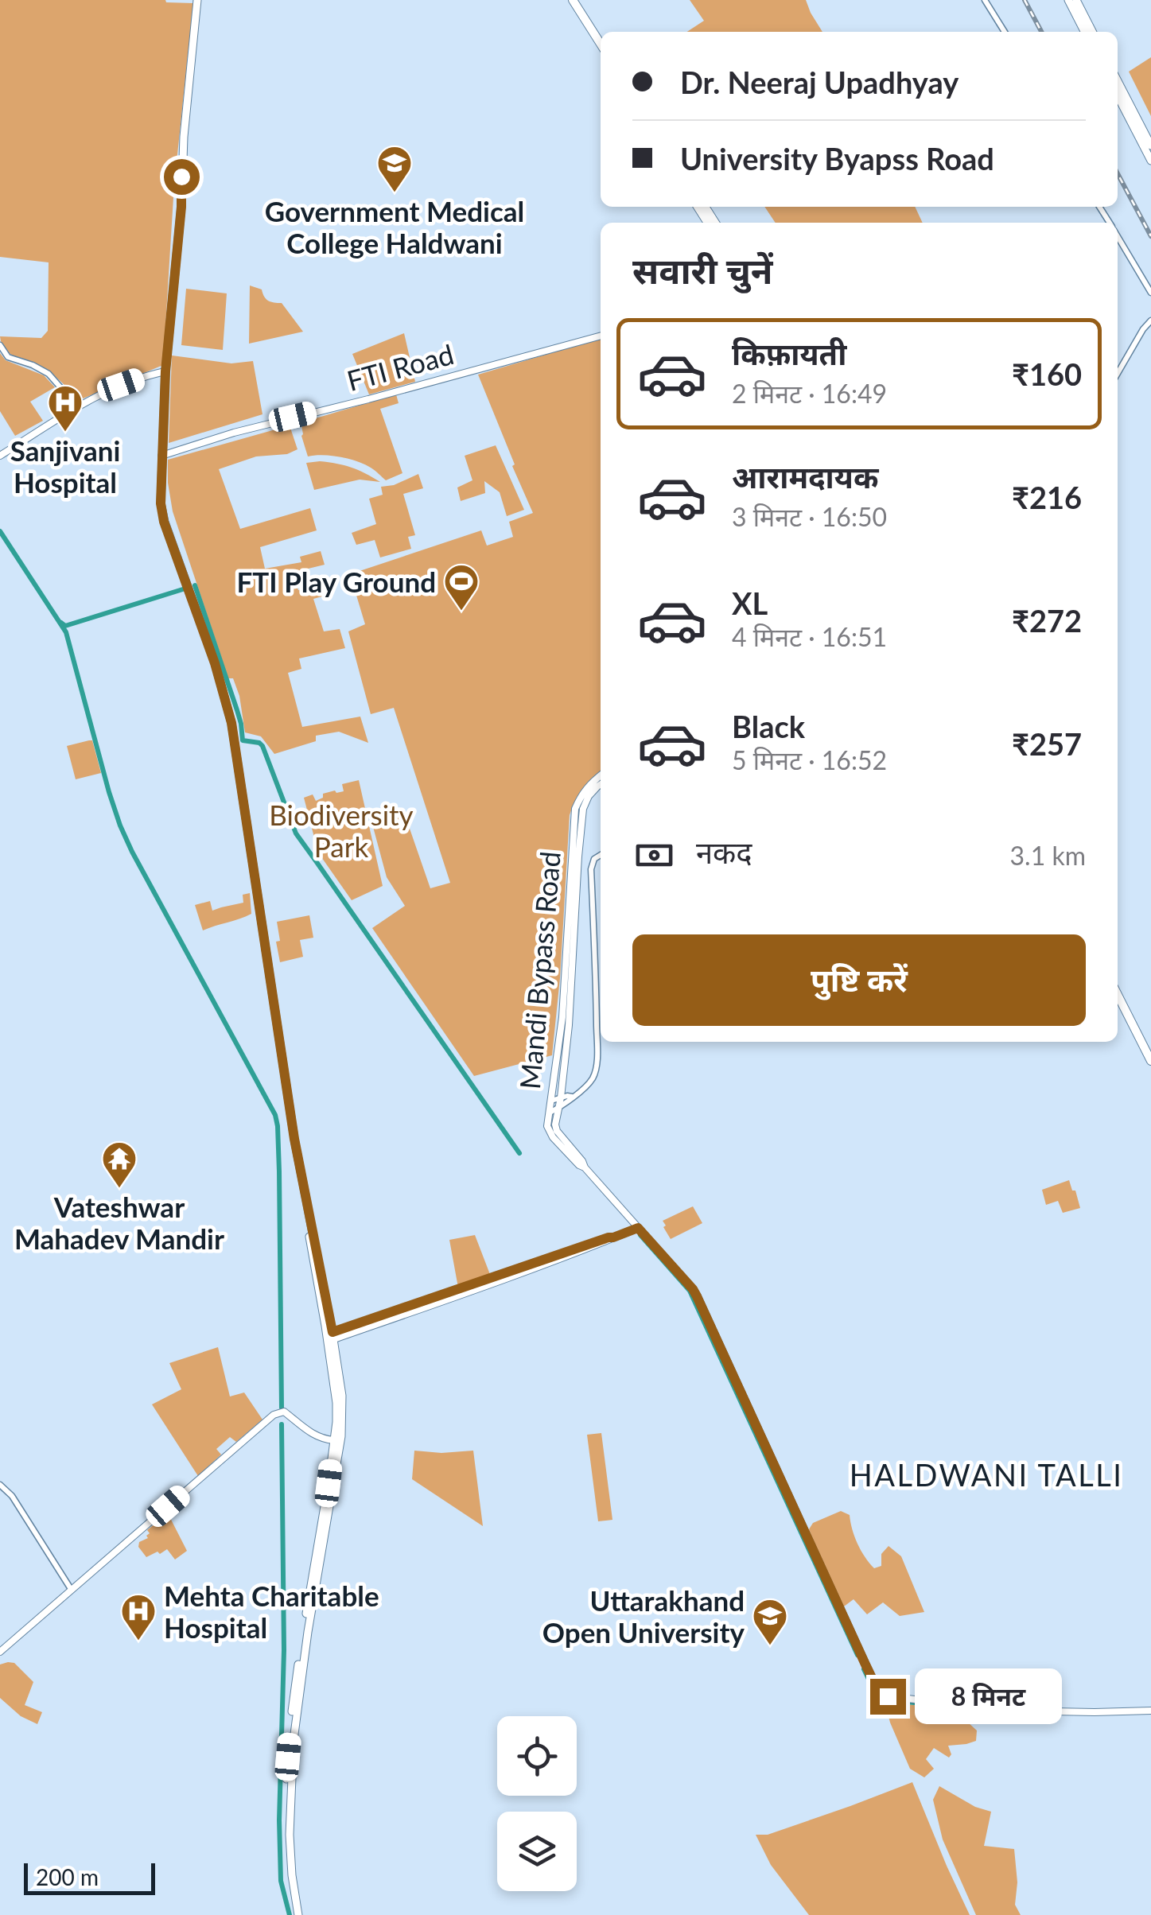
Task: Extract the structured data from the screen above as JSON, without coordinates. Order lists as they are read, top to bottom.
{
  "streets": {
    "main road": ["FTI Road", "Mandi Bypass Road"]
  },
  "districts": ["HALDWANI TALLI"],
  "parks": ["Biodiversity Park"],
  "places": {
    "school or university": ["Government Medical College Haldwani", "Uttarakhand Open University"],
    "hospital": ["Sanjivani Hospital", "Mehta Charitable Hospital"],
    "sports": ["FTI Play Ground"],
    "temple": ["Vateshwar Mahadev Mandir"]
  },
  "scale_bar": "200 m",
  "page": {
    "banner": ["Dr. Neeraj Upadhyay", "University Byapss Road"],
    "heading": "सवारी चुनें",
    "list": [
      {
        "name": "किफ़ायती",
        "note": "2 मिनट · 16:49",
        "value": "₹160"
      },
      {
        "name": "आरामदायक",
        "note": "3 मिनट · 16:50",
        "value": "₹216"
      },
      {
        "name": "XL",
        "note": "4 मिनट · 16:51",
        "value": "₹272"
      },
      {
        "name": "Black",
        "note": "5 मिनट · 16:52",
        "value": "₹257"
      }
    ],
    "pay": ["नकद", "3.1 km"],
    "buttons": "पुष्टि करें",
    "bubble": "8 मिनट",
    "scale": "200 m"
  }
}
